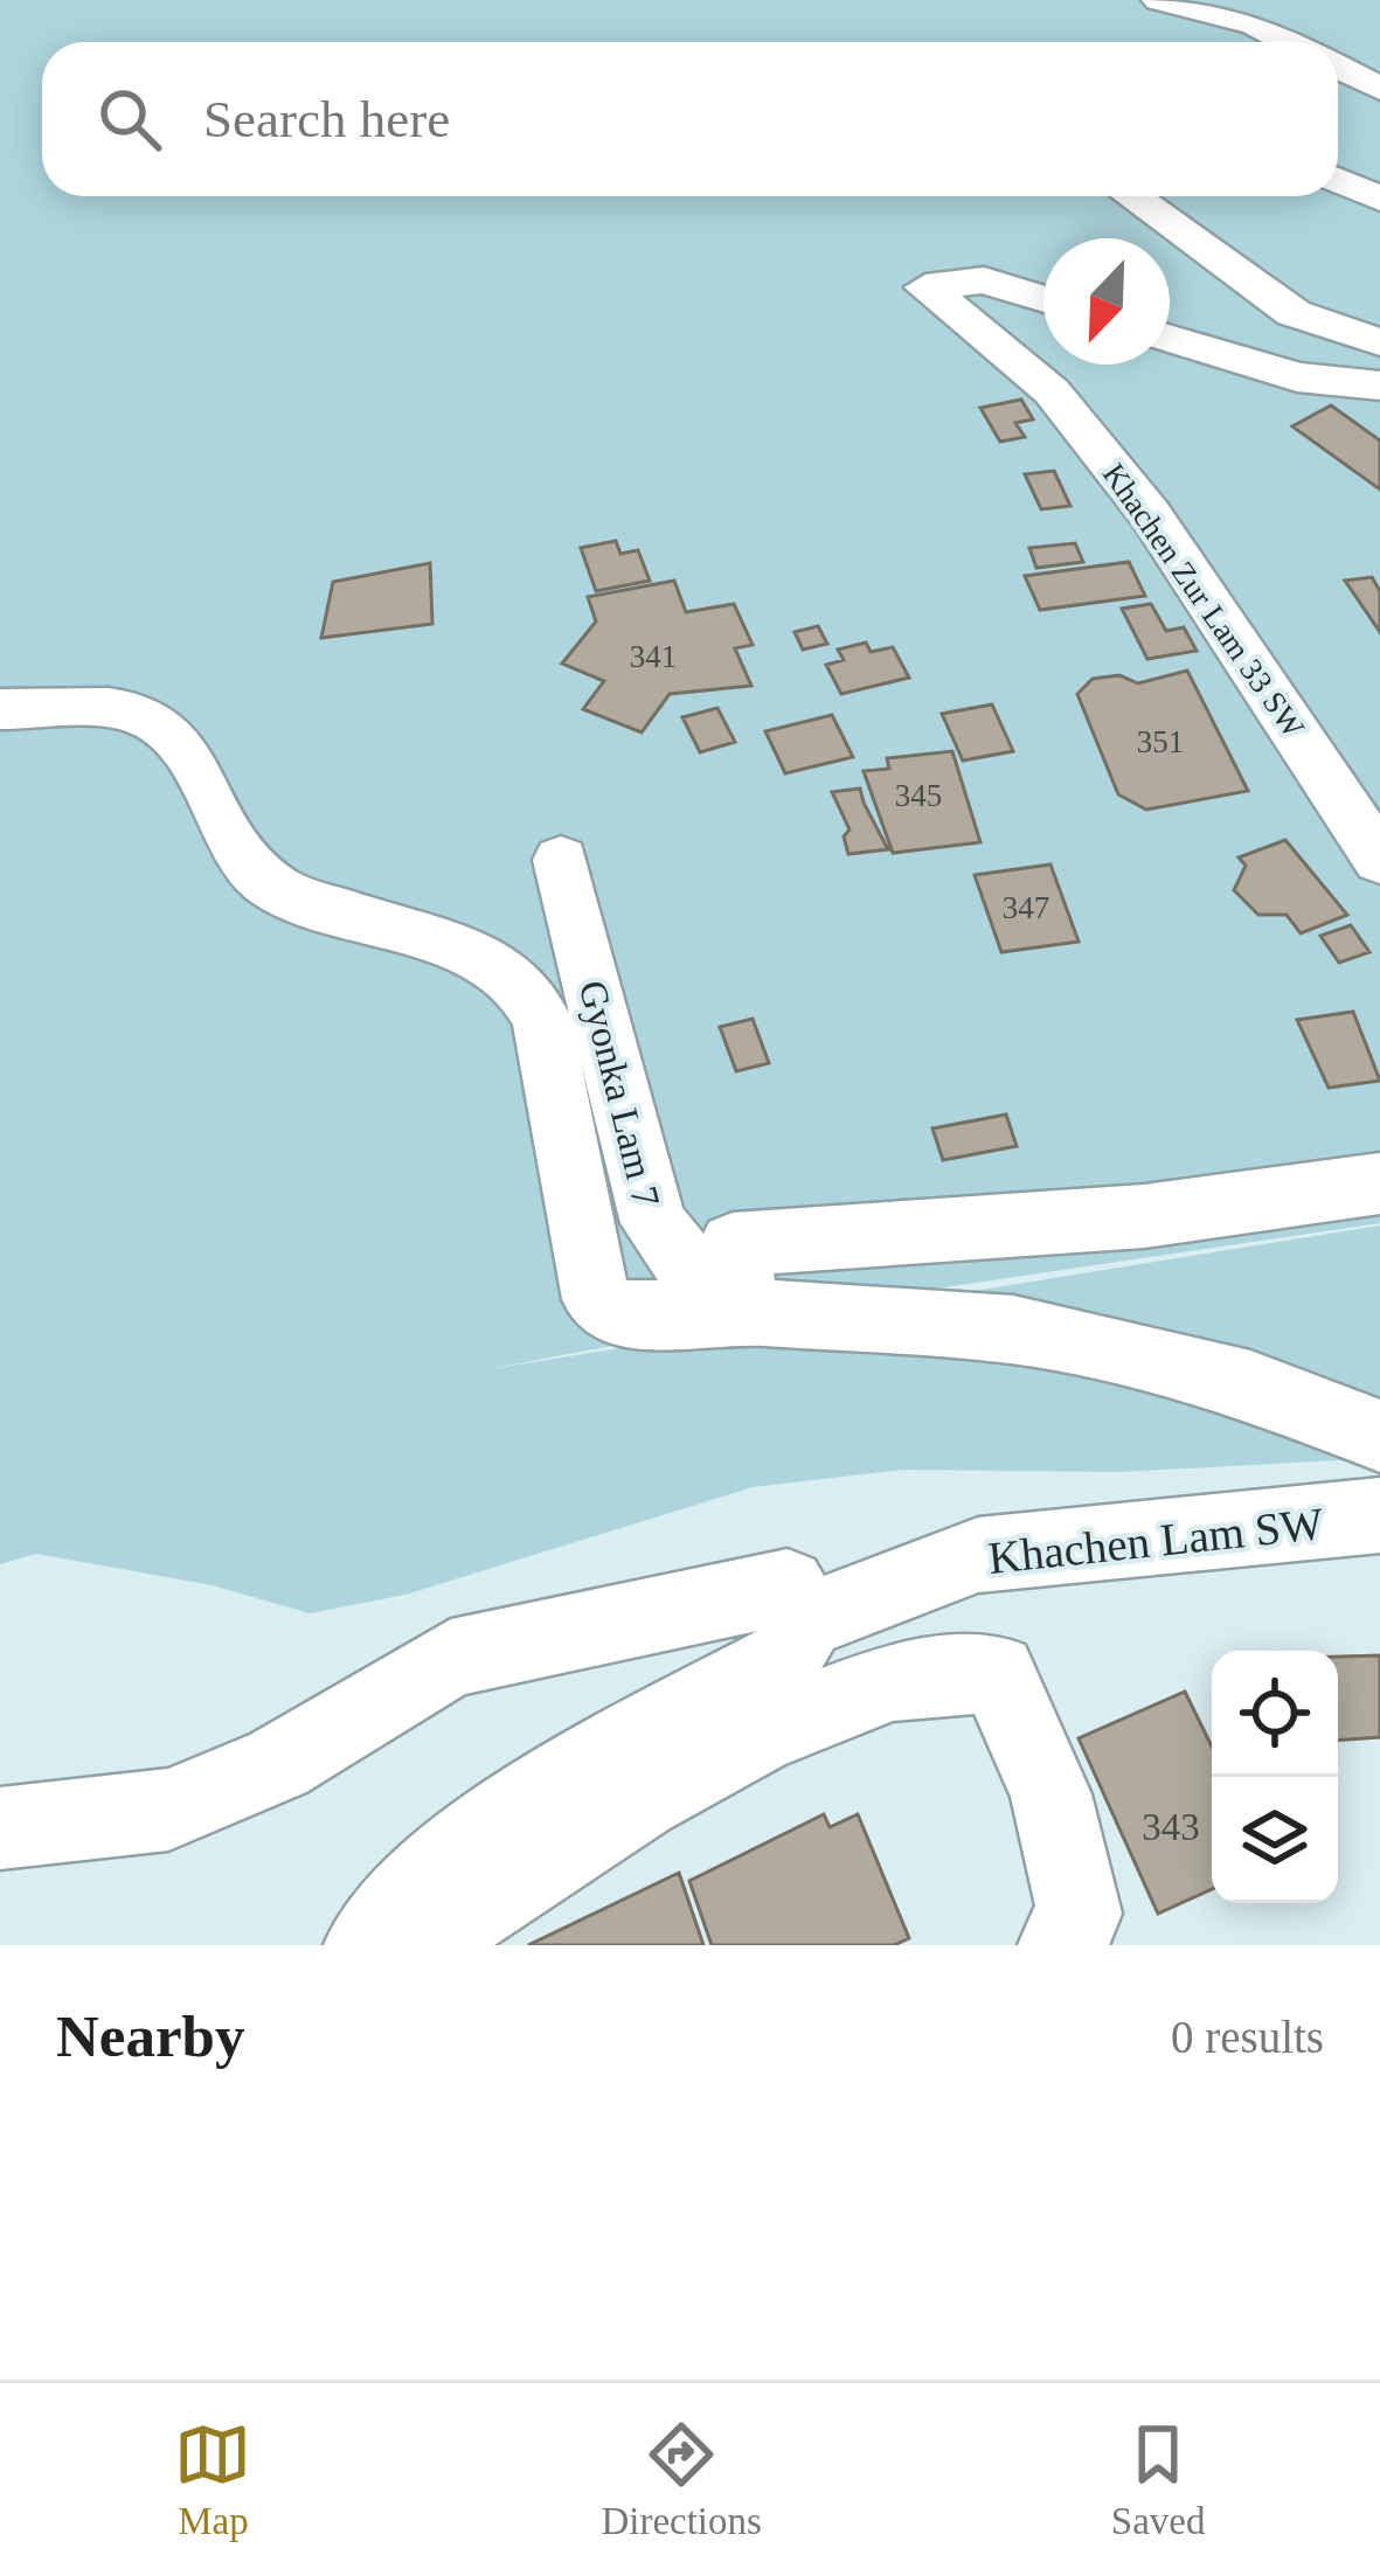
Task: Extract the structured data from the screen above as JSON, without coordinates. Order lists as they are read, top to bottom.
{
  "streets": {
    "street": ["Khachen Zur Lam 33 SW", "Gyonka Lam 7", "Khachen Lam SW"]
  },
  "house_numbers": [
    "341",
    "351",
    "345",
    "347",
    "343"
  ],
  "north": "bottom left",
  "page": {
    "search": "Search here",
    "heading": ["Nearby", "0 results"],
    "nav": ["Map", "Directions", "Saved"]
  }
}
